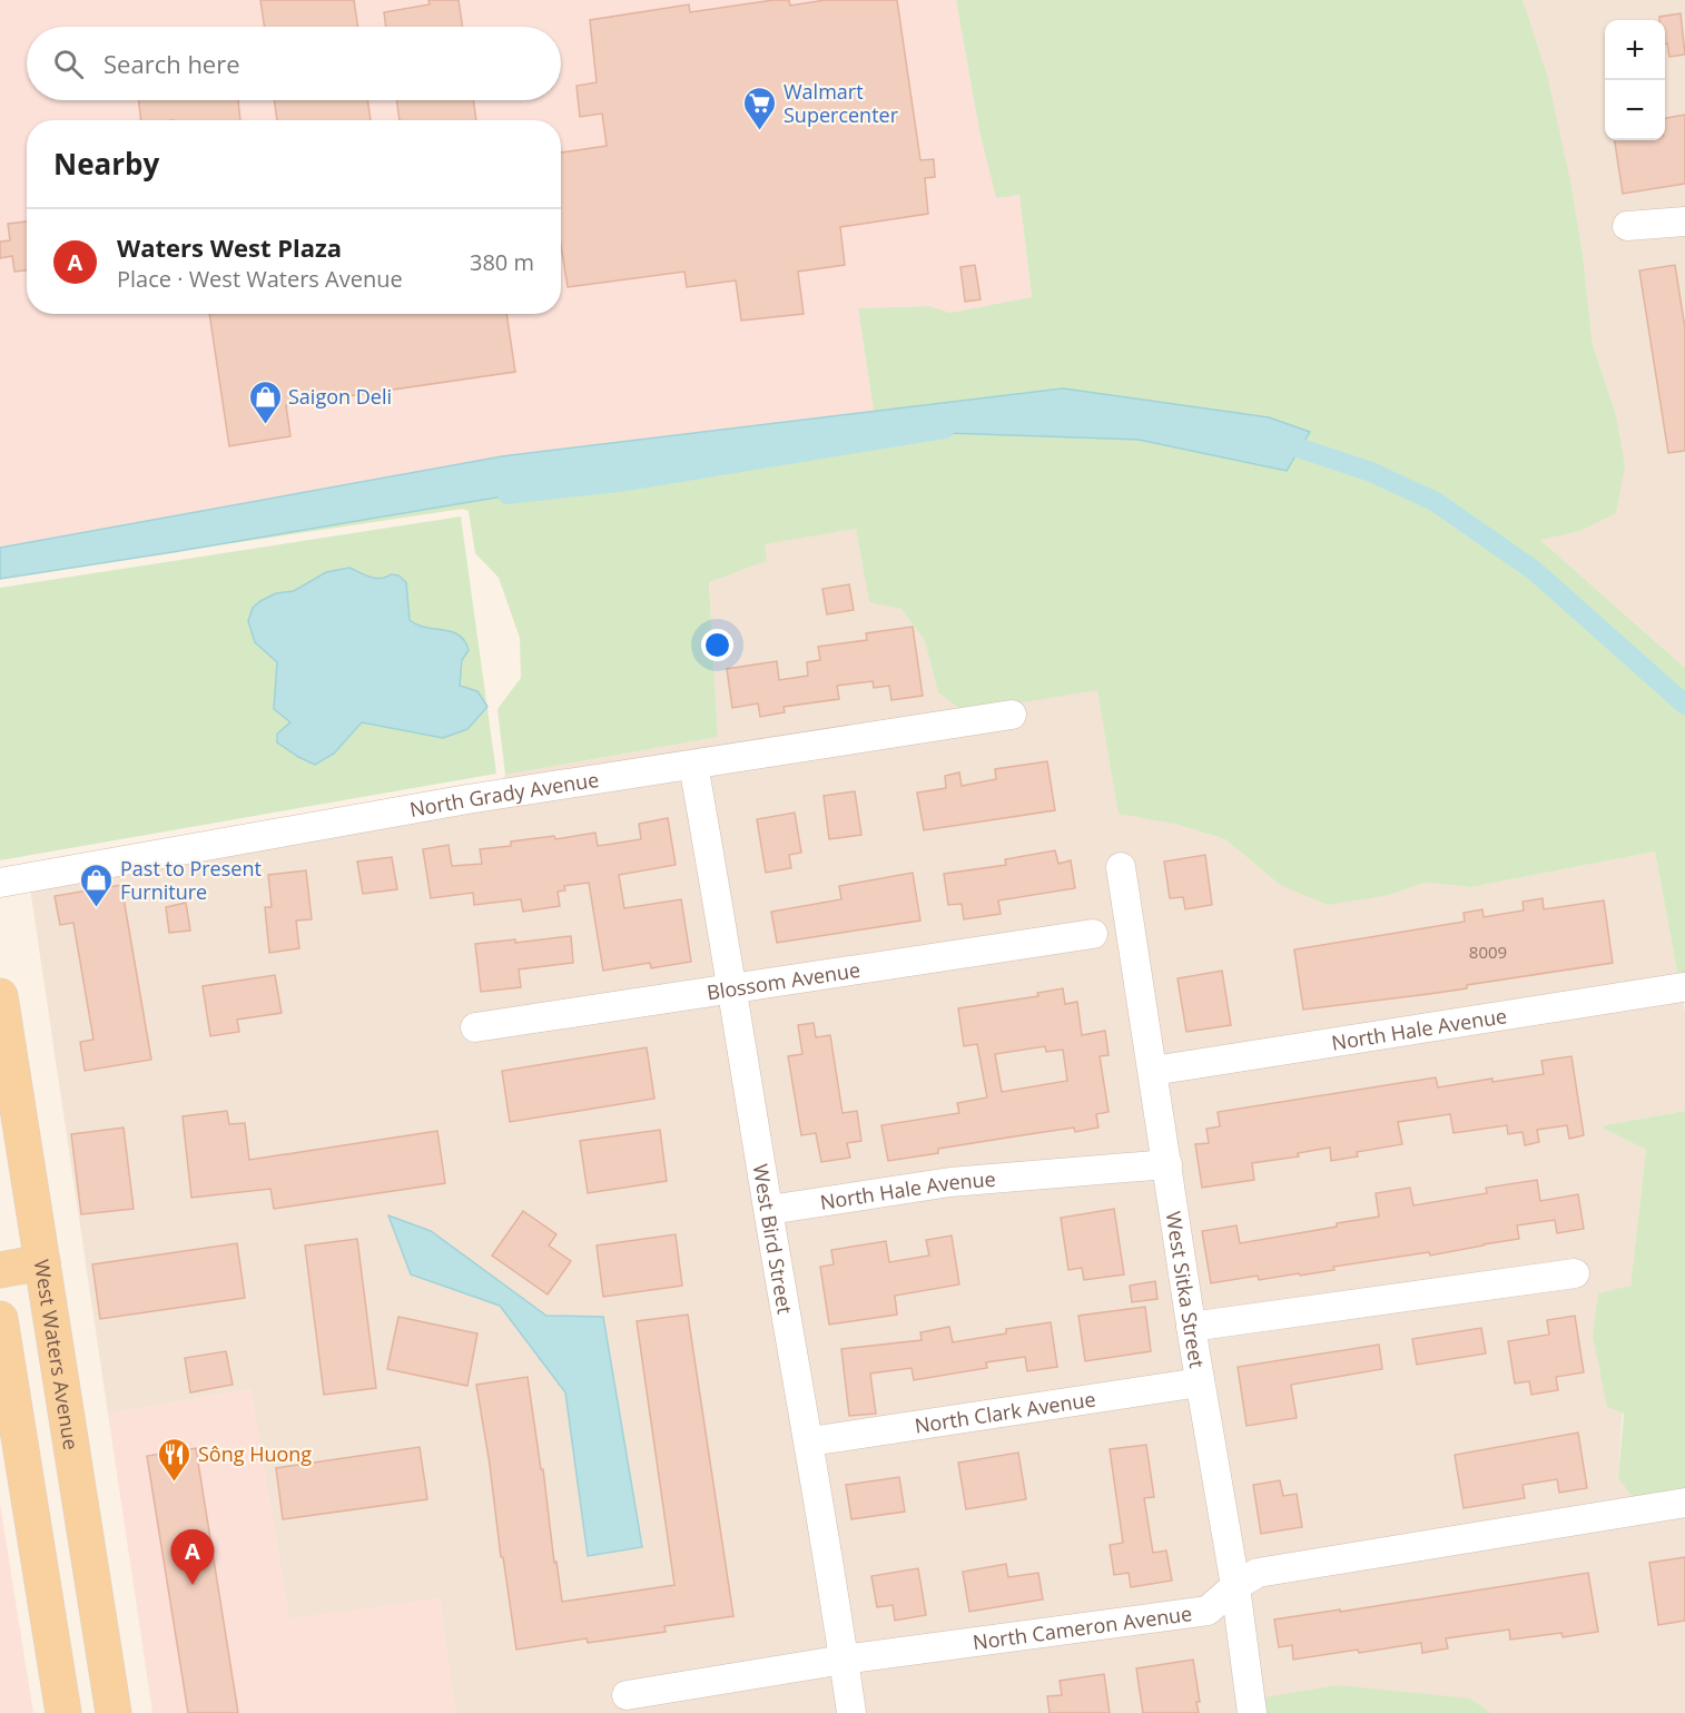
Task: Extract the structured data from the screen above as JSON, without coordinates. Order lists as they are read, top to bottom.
{
  "streets": {
    "main road": ["West Waters Avenue"],
    "street": [
      "North Grady Avenue",
      "Blossom Avenue",
      "North Hale Avenue",
      "West Bird Street",
      "West Sitka Street",
      "North Clark Avenue",
      "North Cameron Avenue"
    ]
  },
  "crossings": [
    ["North Grady Avenue", "West Bird Street"],
    ["Blossom Avenue", "West Bird Street"],
    ["North Hale Avenue", "West Bird Street"],
    ["North Hale Avenue", "West Sitka Street"],
    ["West Bird Street", "North Clark Avenue"],
    ["West Bird Street", "North Cameron Avenue"],
    ["West Sitka Street", "North Clark Avenue"],
    ["West Sitka Street", "North Cameron Avenue"]
  ],
  "places": {
    "supermarket": ["Walmart Supercenter"],
    "shop": ["Saigon Deli", "Past to Present Furniture"],
    "restaurant": ["Sông Huong"]
  },
  "house_numbers": ["8009"],
  "page": {
    "map_buttons": ["+", "−"],
    "search": "Search here",
    "heading": "Nearby",
    "list": [
      {
        "mark": "A",
        "name": "Waters West Plaza",
        "note": "Place · West Waters Avenue",
        "value": "380 m"
      }
    ],
    "pins": "A"
  }
}
